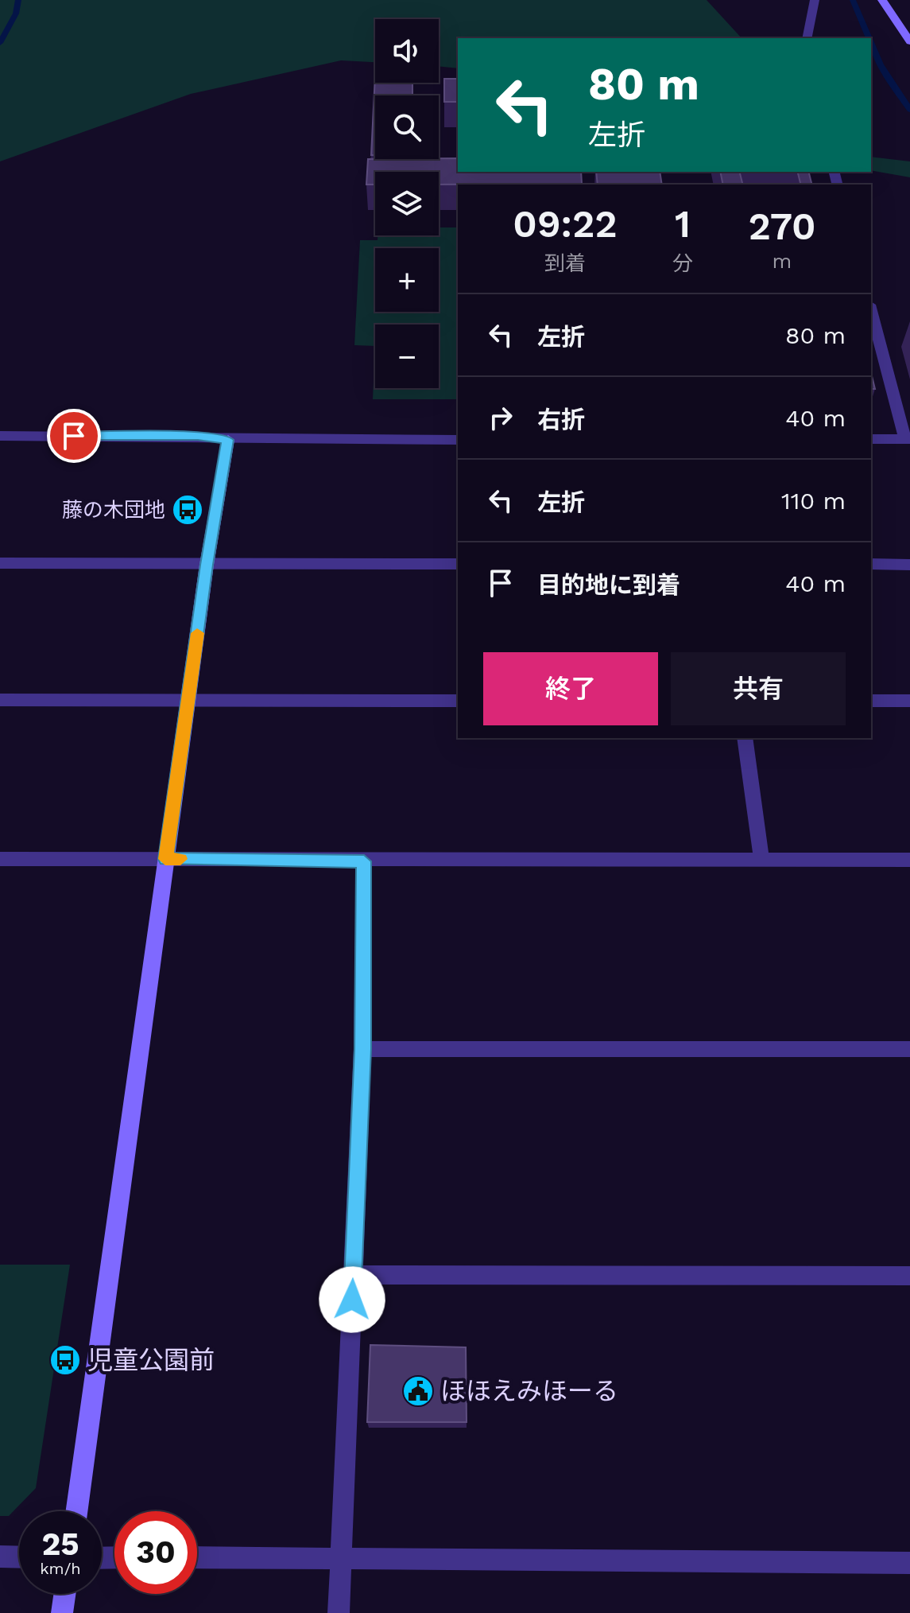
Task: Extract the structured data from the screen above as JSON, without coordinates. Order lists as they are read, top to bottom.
{
  "places": {
    "bus stop": ["藤の木団地", "児童公園前"],
    "public building": ["ほほえみほーる"]
  },
  "page": {
    "map_buttons": ["+", "−"],
    "turn": ["80 m", "左折"],
    "eta": [
      "09:22",
      "到着",
      "1",
      "分",
      "270",
      "m"
    ],
    "list": [
      {
        "name": "左折",
        "value": "80 m"
      },
      {
        "name": "右折",
        "value": "40 m"
      },
      {
        "name": "左折",
        "value": "110 m"
      },
      {
        "name": "目的地に到着",
        "value": "40 m"
      }
    ],
    "buttons": ["終了", "共有"],
    "speed": "25 km/h",
    "limit": "30"
  }
}
